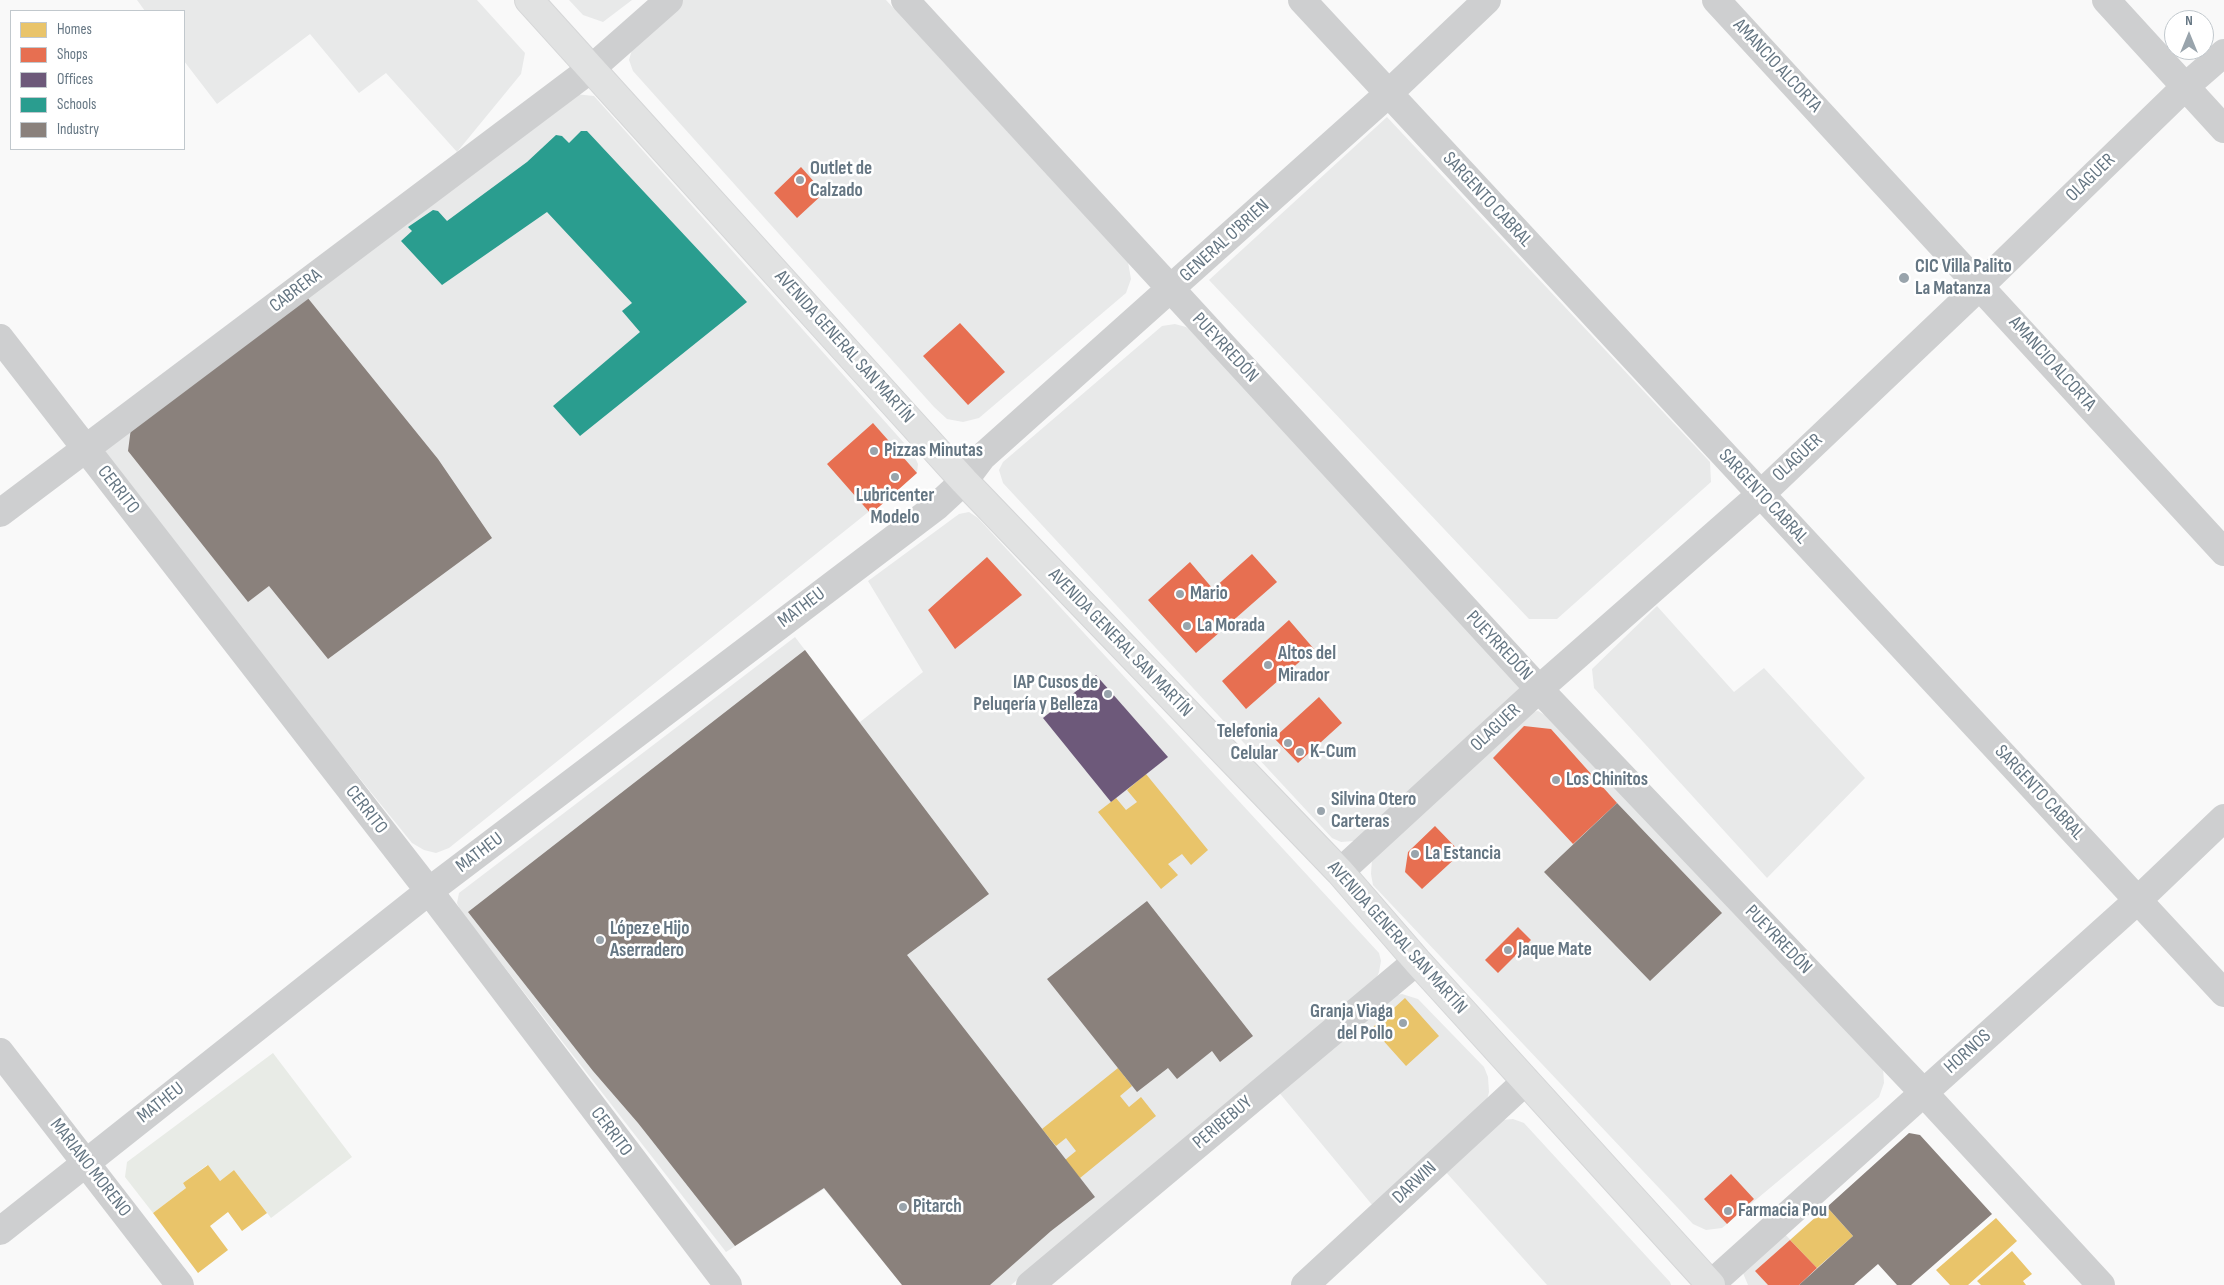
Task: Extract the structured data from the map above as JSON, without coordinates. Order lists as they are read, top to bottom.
{
  "streets": {
    "main road": ["AVENIDA GENERAL SAN MARTÍN"],
    "street": [
      "AMANCIO ALCORTA",
      "OLAGUER",
      "SARGENTO CABRAL",
      "GENERAL O'BRIEN",
      "CABRERA",
      "PUEYRREDÓN",
      "CERRITO",
      "MATHEU",
      "HORNOS",
      "PERIBEBUY",
      "MARIANO MORENO",
      "DARWIN"
    ]
  },
  "crossings": [
    ["AMANCIO ALCORTA", "OLAGUER"],
    ["OLAGUER", "SARGENTO CABRAL"],
    ["OLAGUER", "AVENIDA GENERAL SAN MARTÍN"],
    ["OLAGUER", "PUEYRREDÓN"],
    ["SARGENTO CABRAL", "GENERAL O'BRIEN"],
    ["SARGENTO CABRAL", "HORNOS"],
    ["GENERAL O'BRIEN", "AVENIDA GENERAL SAN MARTÍN"],
    ["GENERAL O'BRIEN", "PUEYRREDÓN"],
    ["GENERAL O'BRIEN", "MATHEU"],
    ["CABRERA", "AVENIDA GENERAL SAN MARTÍN"],
    ["CABRERA", "CERRITO"],
    ["AVENIDA GENERAL SAN MARTÍN", "MATHEU"],
    ["AVENIDA GENERAL SAN MARTÍN", "HORNOS"],
    ["AVENIDA GENERAL SAN MARTÍN", "PERIBEBUY"],
    ["AVENIDA GENERAL SAN MARTÍN", "DARWIN"],
    ["PUEYRREDÓN", "HORNOS"],
    ["CERRITO", "MATHEU"],
    ["MATHEU", "MARIANO MORENO"]
  ],
  "places": [
    "Outlet de Calzado",
    "CIC Villa Palito La Matanza",
    "Pizzas Minutas",
    "Lubricenter Modelo",
    "Mario",
    "La Morada",
    "Altos del Mirador",
    "IAP Cusos de Peluqería y Belleza",
    "Telefonia Celular",
    "K-Cum",
    "Los Chinitos",
    "Silvina Otero Carteras",
    "La Estancia",
    "López e Hijo Aserradero",
    "Jaque Mate",
    "Granja Viaga del Pollo",
    "Pitarch",
    "Farmacia Pou"
  ],
  "legend": [
    "Homes",
    "Shops",
    "Offices",
    "Schools",
    "Industry"
  ],
  "north": "top"
}
